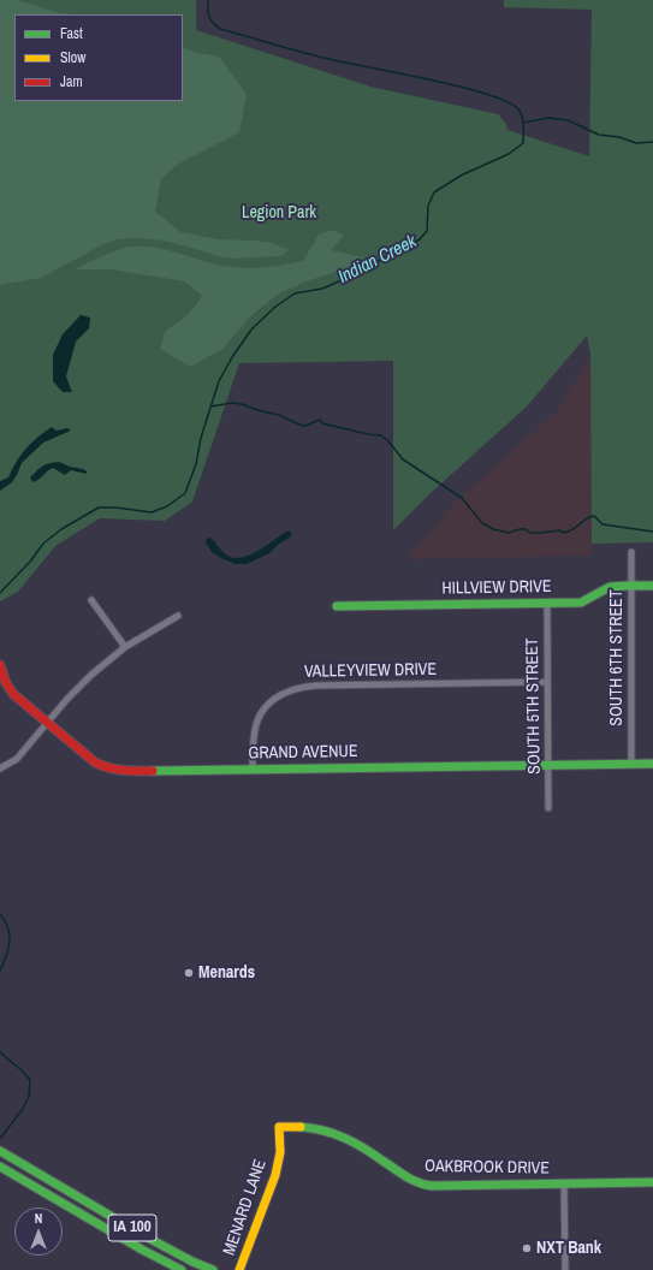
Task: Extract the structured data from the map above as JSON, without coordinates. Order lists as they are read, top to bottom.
{
  "streets": {
    "main road": [
      "HILLVIEW DRIVE",
      "GRAND AVENUE",
      "OAKBROOK DRIVE",
      "MENARD LANE",
      "IA 100"
    ],
    "street": ["SOUTH 6TH STREET", "VALLEYVIEW DRIVE", "SOUTH 5TH STREET"]
  },
  "crossings": [
    ["HILLVIEW DRIVE", "SOUTH 6TH STREET"],
    ["HILLVIEW DRIVE", "SOUTH 5TH STREET"],
    ["SOUTH 6TH STREET", "GRAND AVENUE"],
    ["VALLEYVIEW DRIVE", "SOUTH 5TH STREET"],
    ["VALLEYVIEW DRIVE", "GRAND AVENUE"],
    ["SOUTH 5TH STREET", "GRAND AVENUE"],
    ["OAKBROOK DRIVE", "MENARD LANE"]
  ],
  "water": ["Indian Creek"],
  "parks": ["Legion Park"],
  "places": ["Menards", "NXT Bank"],
  "legend": ["Fast", "Slow", "Jam"],
  "north": "top"
}
